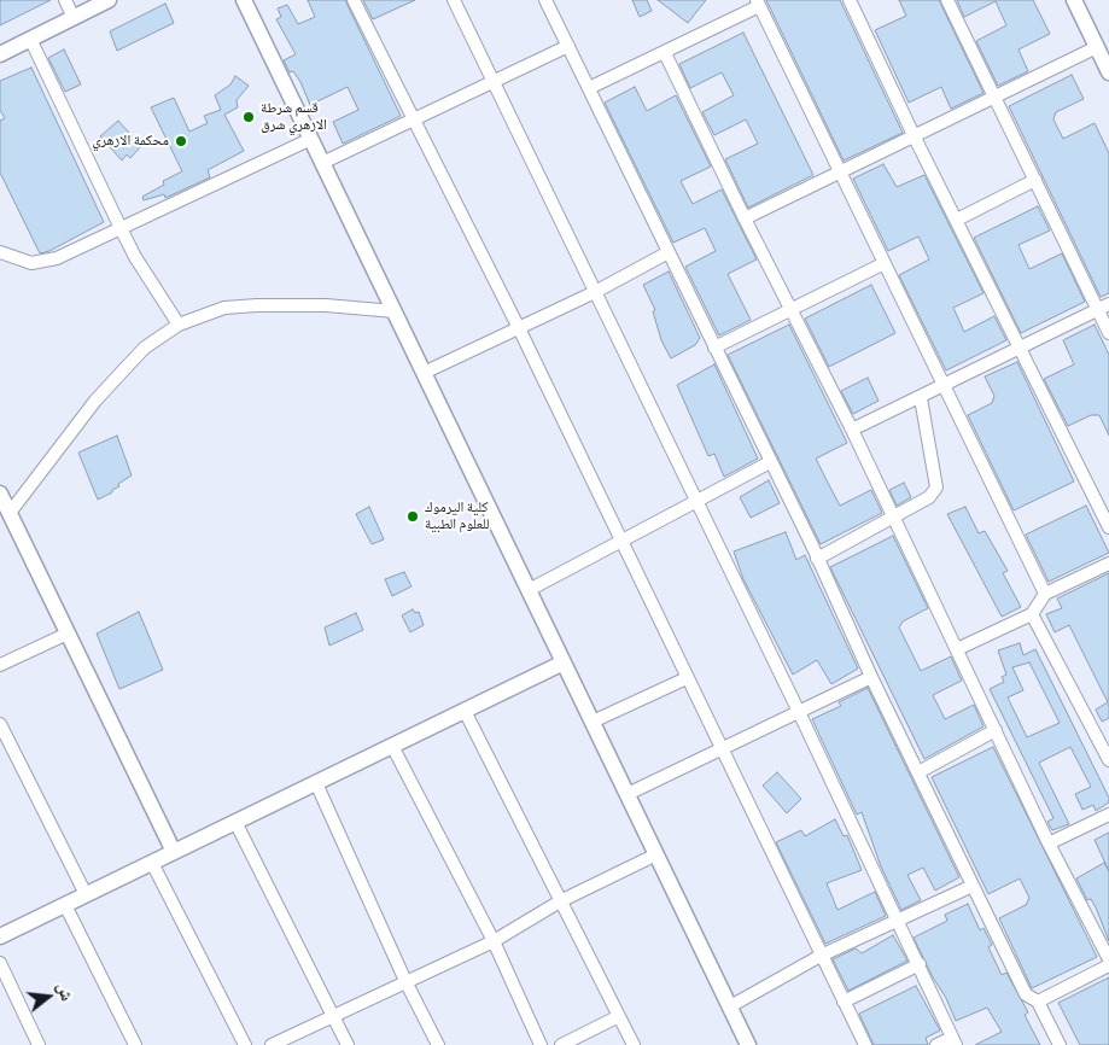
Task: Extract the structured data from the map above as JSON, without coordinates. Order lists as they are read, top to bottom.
{
  "places": ["قسم شرطة الازهري شرق", "محكمة الازهري", "كلية اليرموك للعلوم الطبية"],
  "north": "right"
}
